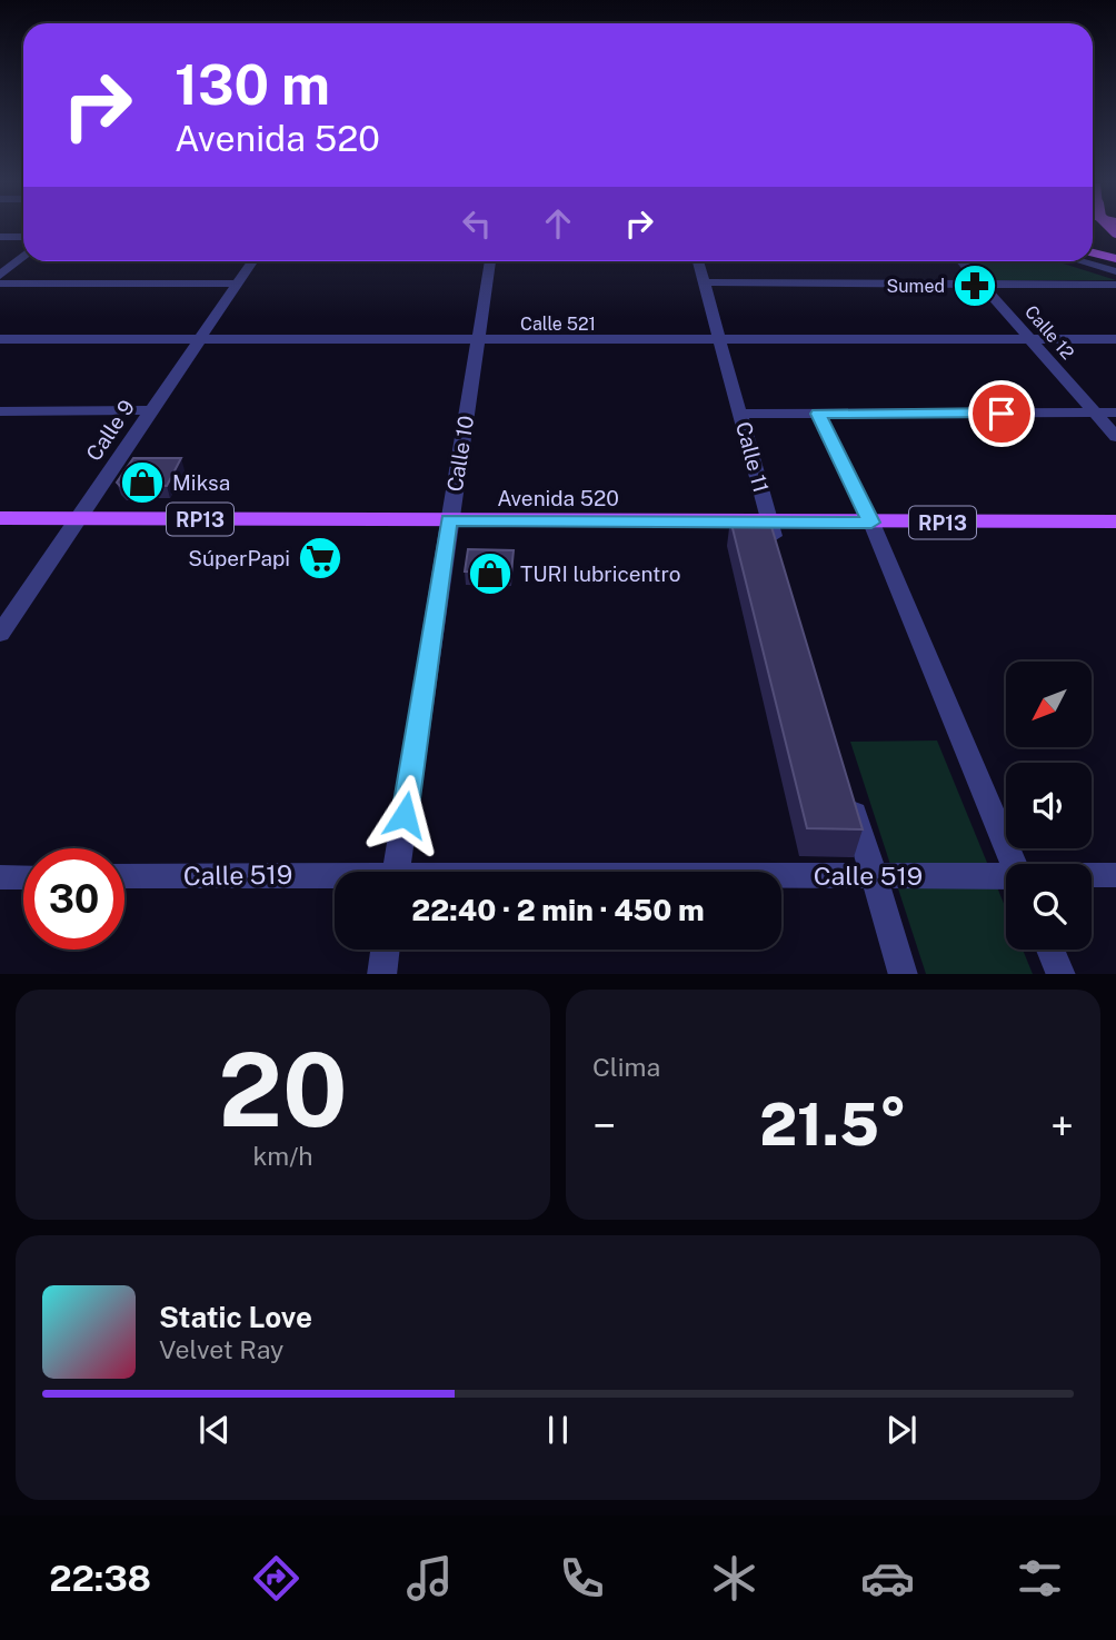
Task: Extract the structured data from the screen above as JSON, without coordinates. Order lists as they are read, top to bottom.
{
  "streets": {
    "main road": ["Avenida 520", "RP13"],
    "street": [
      "Calle 521",
      "Calle 12",
      "Calle 9",
      "Calle 10",
      "Calle 11",
      "Calle 519"
    ]
  },
  "crossings": [
    ["Calle 521", "Calle 12"],
    ["Calle 521", "Calle 9"],
    ["Calle 521", "Calle 10"],
    ["Calle 521", "Calle 11"],
    ["Calle 9", "Avenida 520"],
    ["Calle 10", "Avenida 520"],
    ["Calle 11", "Avenida 520"]
  ],
  "places": {
    "pharmacy": ["Sumed"],
    "shop": ["Miksa", "TURI lubricentro"],
    "supermarket": ["SúperPapi"]
  },
  "north": "bottom left",
  "page": {
    "turn": ["130 m", "Avenida 520"],
    "limit": "30",
    "trip": "22:40 · 2 min · 450 m",
    "tile": [
      ["20", "km/h"],
      "Clima"
    ],
    "heat": ["−", "21.5°", "+"],
    "song": ["Static Love", "Velvet Ray"],
    "tabs": "22:38"
  }
}
